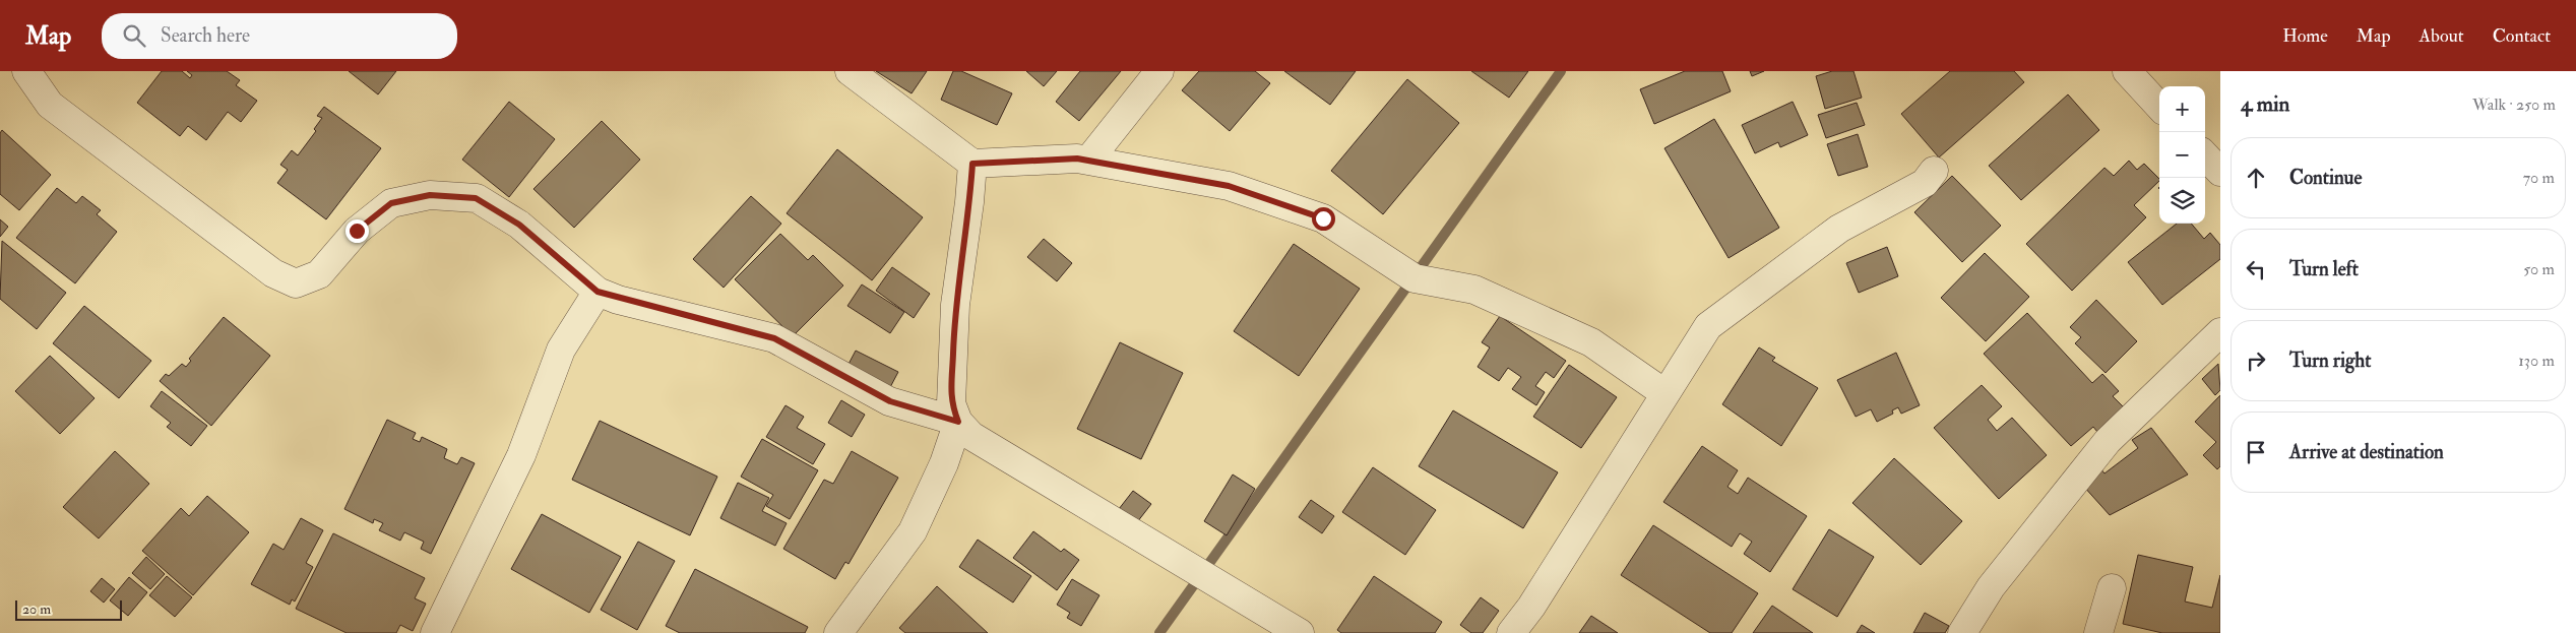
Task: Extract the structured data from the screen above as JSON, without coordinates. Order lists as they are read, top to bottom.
{
  "scale_bar": "20 m",
  "page": {
    "header": "Map",
    "search": "Search here",
    "nav": [
      "Home",
      "Map",
      "About",
      "Contact"
    ],
    "heading": ["4 min", "Walk · 250 m"],
    "map_buttons": ["+", "−"],
    "list": [
      ["Continue", "70 m"],
      ["Turn left", "50 m"],
      ["Turn right", "130 m"],
      "Arrive at destination"
    ],
    "scale": "20 m"
  }
}
